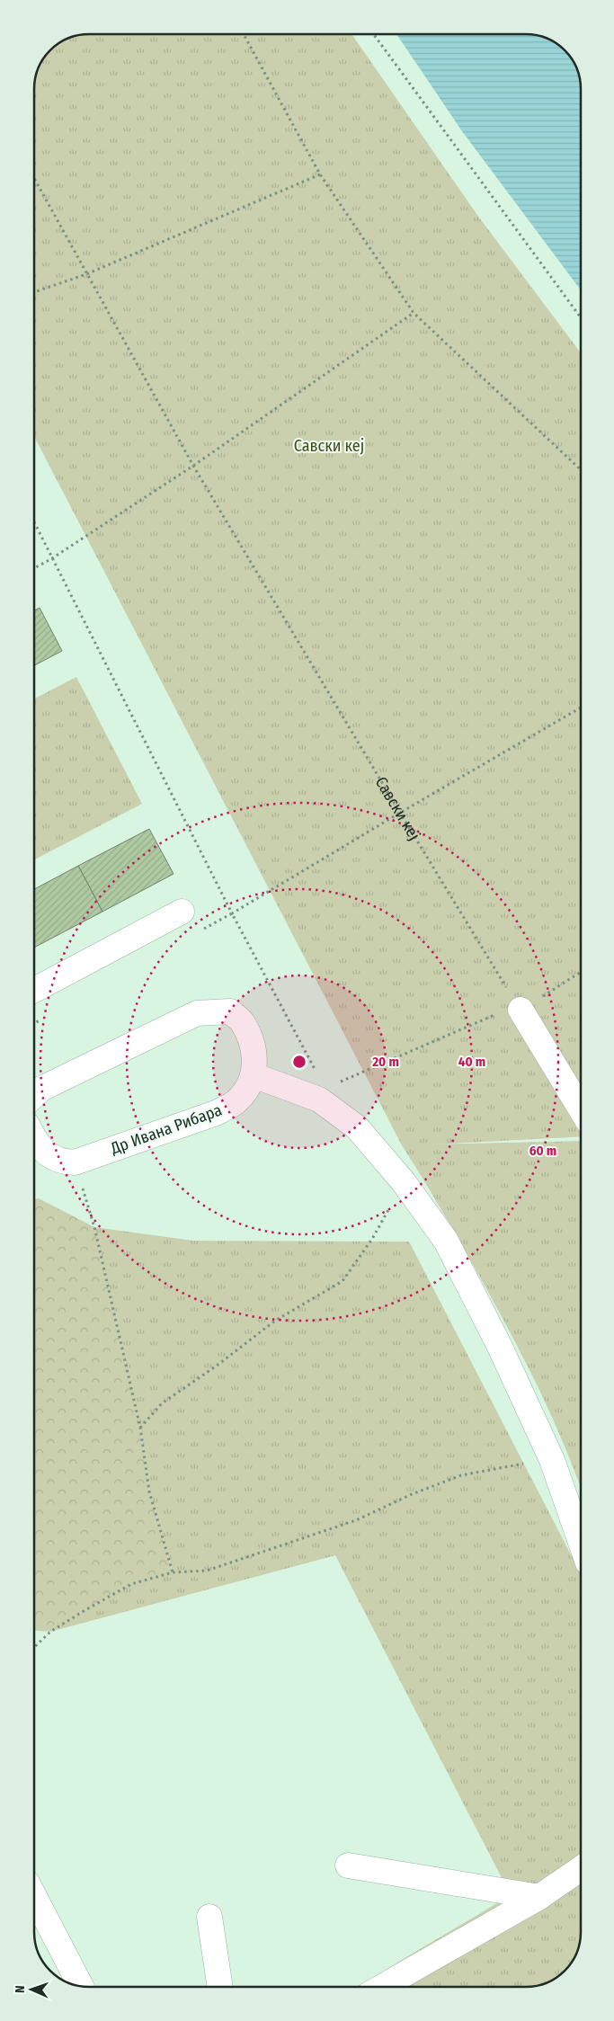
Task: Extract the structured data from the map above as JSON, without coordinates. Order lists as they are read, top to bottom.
{
  "streets": {
    "street": ["Др Ивана Рибара"],
    "path": ["Савски кеј"]
  },
  "parks": ["Савски кеј"],
  "north": "left",
  "rings": ["20 m", "40 m", "60 m"]
}
